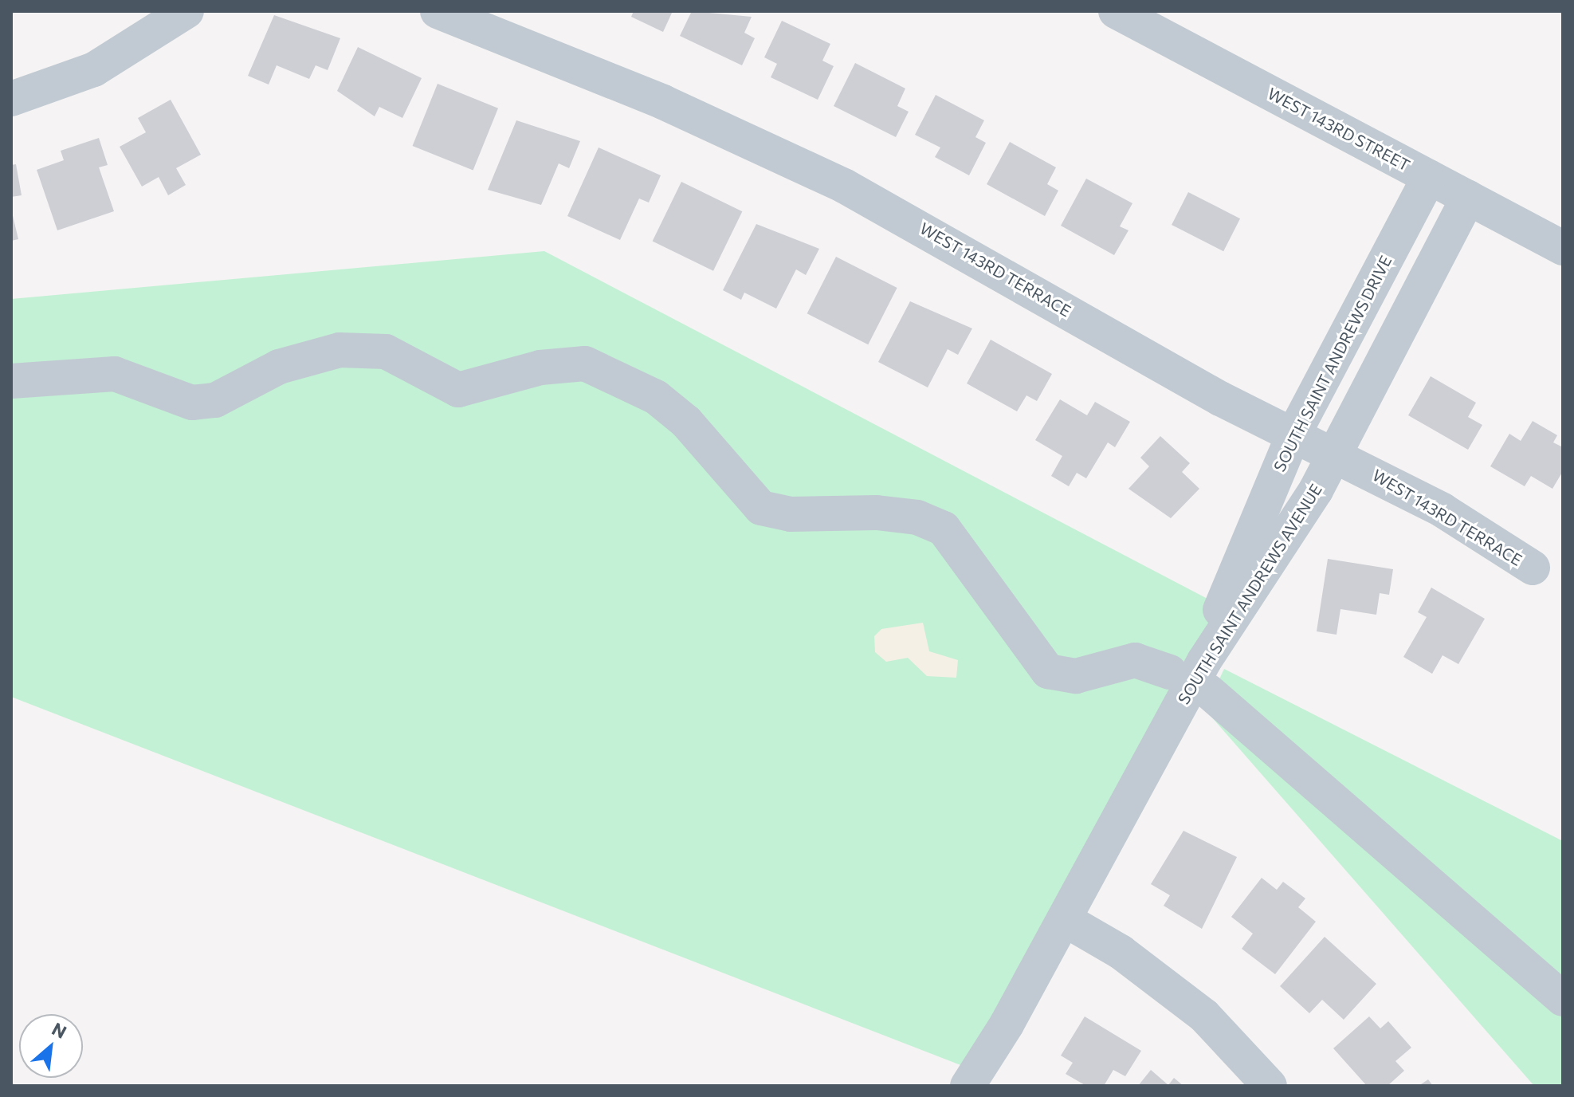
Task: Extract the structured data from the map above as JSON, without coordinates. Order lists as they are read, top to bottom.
{
  "streets": {
    "street": [
      "WEST 143RD STREET",
      "WEST 143RD TERRACE",
      "SOUTH SAINT ANDREWS DRIVE",
      "SOUTH SAINT ANDREWS AVENUE"
    ]
  },
  "crossings": [
    ["WEST 143RD STREET", "SOUTH SAINT ANDREWS DRIVE"],
    ["WEST 143RD STREET", "SOUTH SAINT ANDREWS AVENUE"],
    ["WEST 143RD TERRACE", "SOUTH SAINT ANDREWS DRIVE"],
    ["WEST 143RD TERRACE", "SOUTH SAINT ANDREWS AVENUE"],
    ["SOUTH SAINT ANDREWS DRIVE", "SOUTH SAINT ANDREWS AVENUE"]
  ],
  "north": "top right"
}
